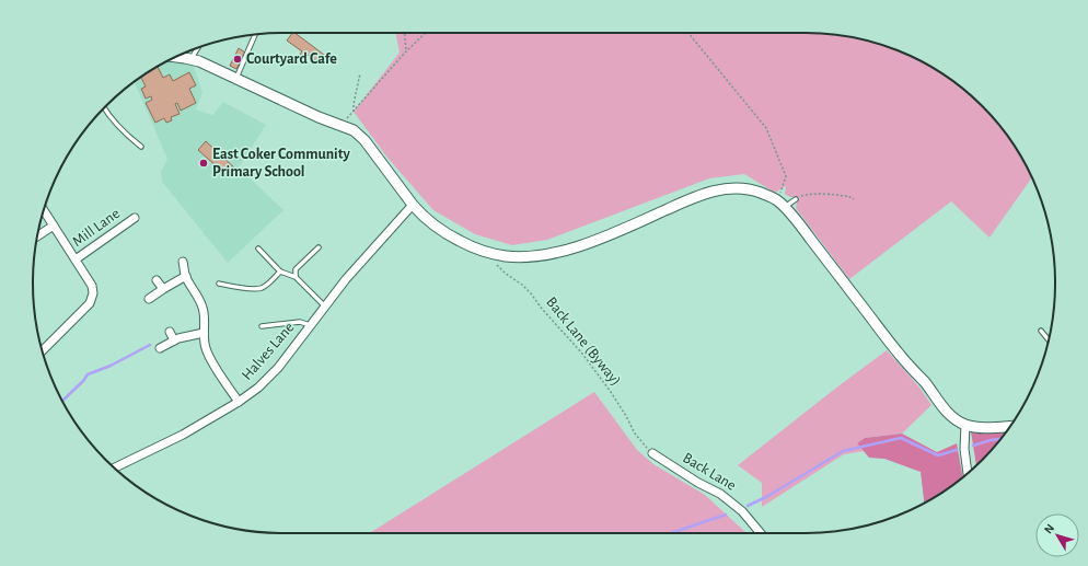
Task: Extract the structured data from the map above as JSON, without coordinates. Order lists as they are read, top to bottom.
{
  "streets": {
    "street": ["Mill Lane", "Halves Lane", "Back Lane"],
    "path": ["Back Lane (Byway)"]
  },
  "crossings": [
    ["Back Lane (Byway)", "Back Lane"]
  ],
  "places": ["Courtyard Cafe", "East Coker Community Primary School"],
  "north": "top left"
}
